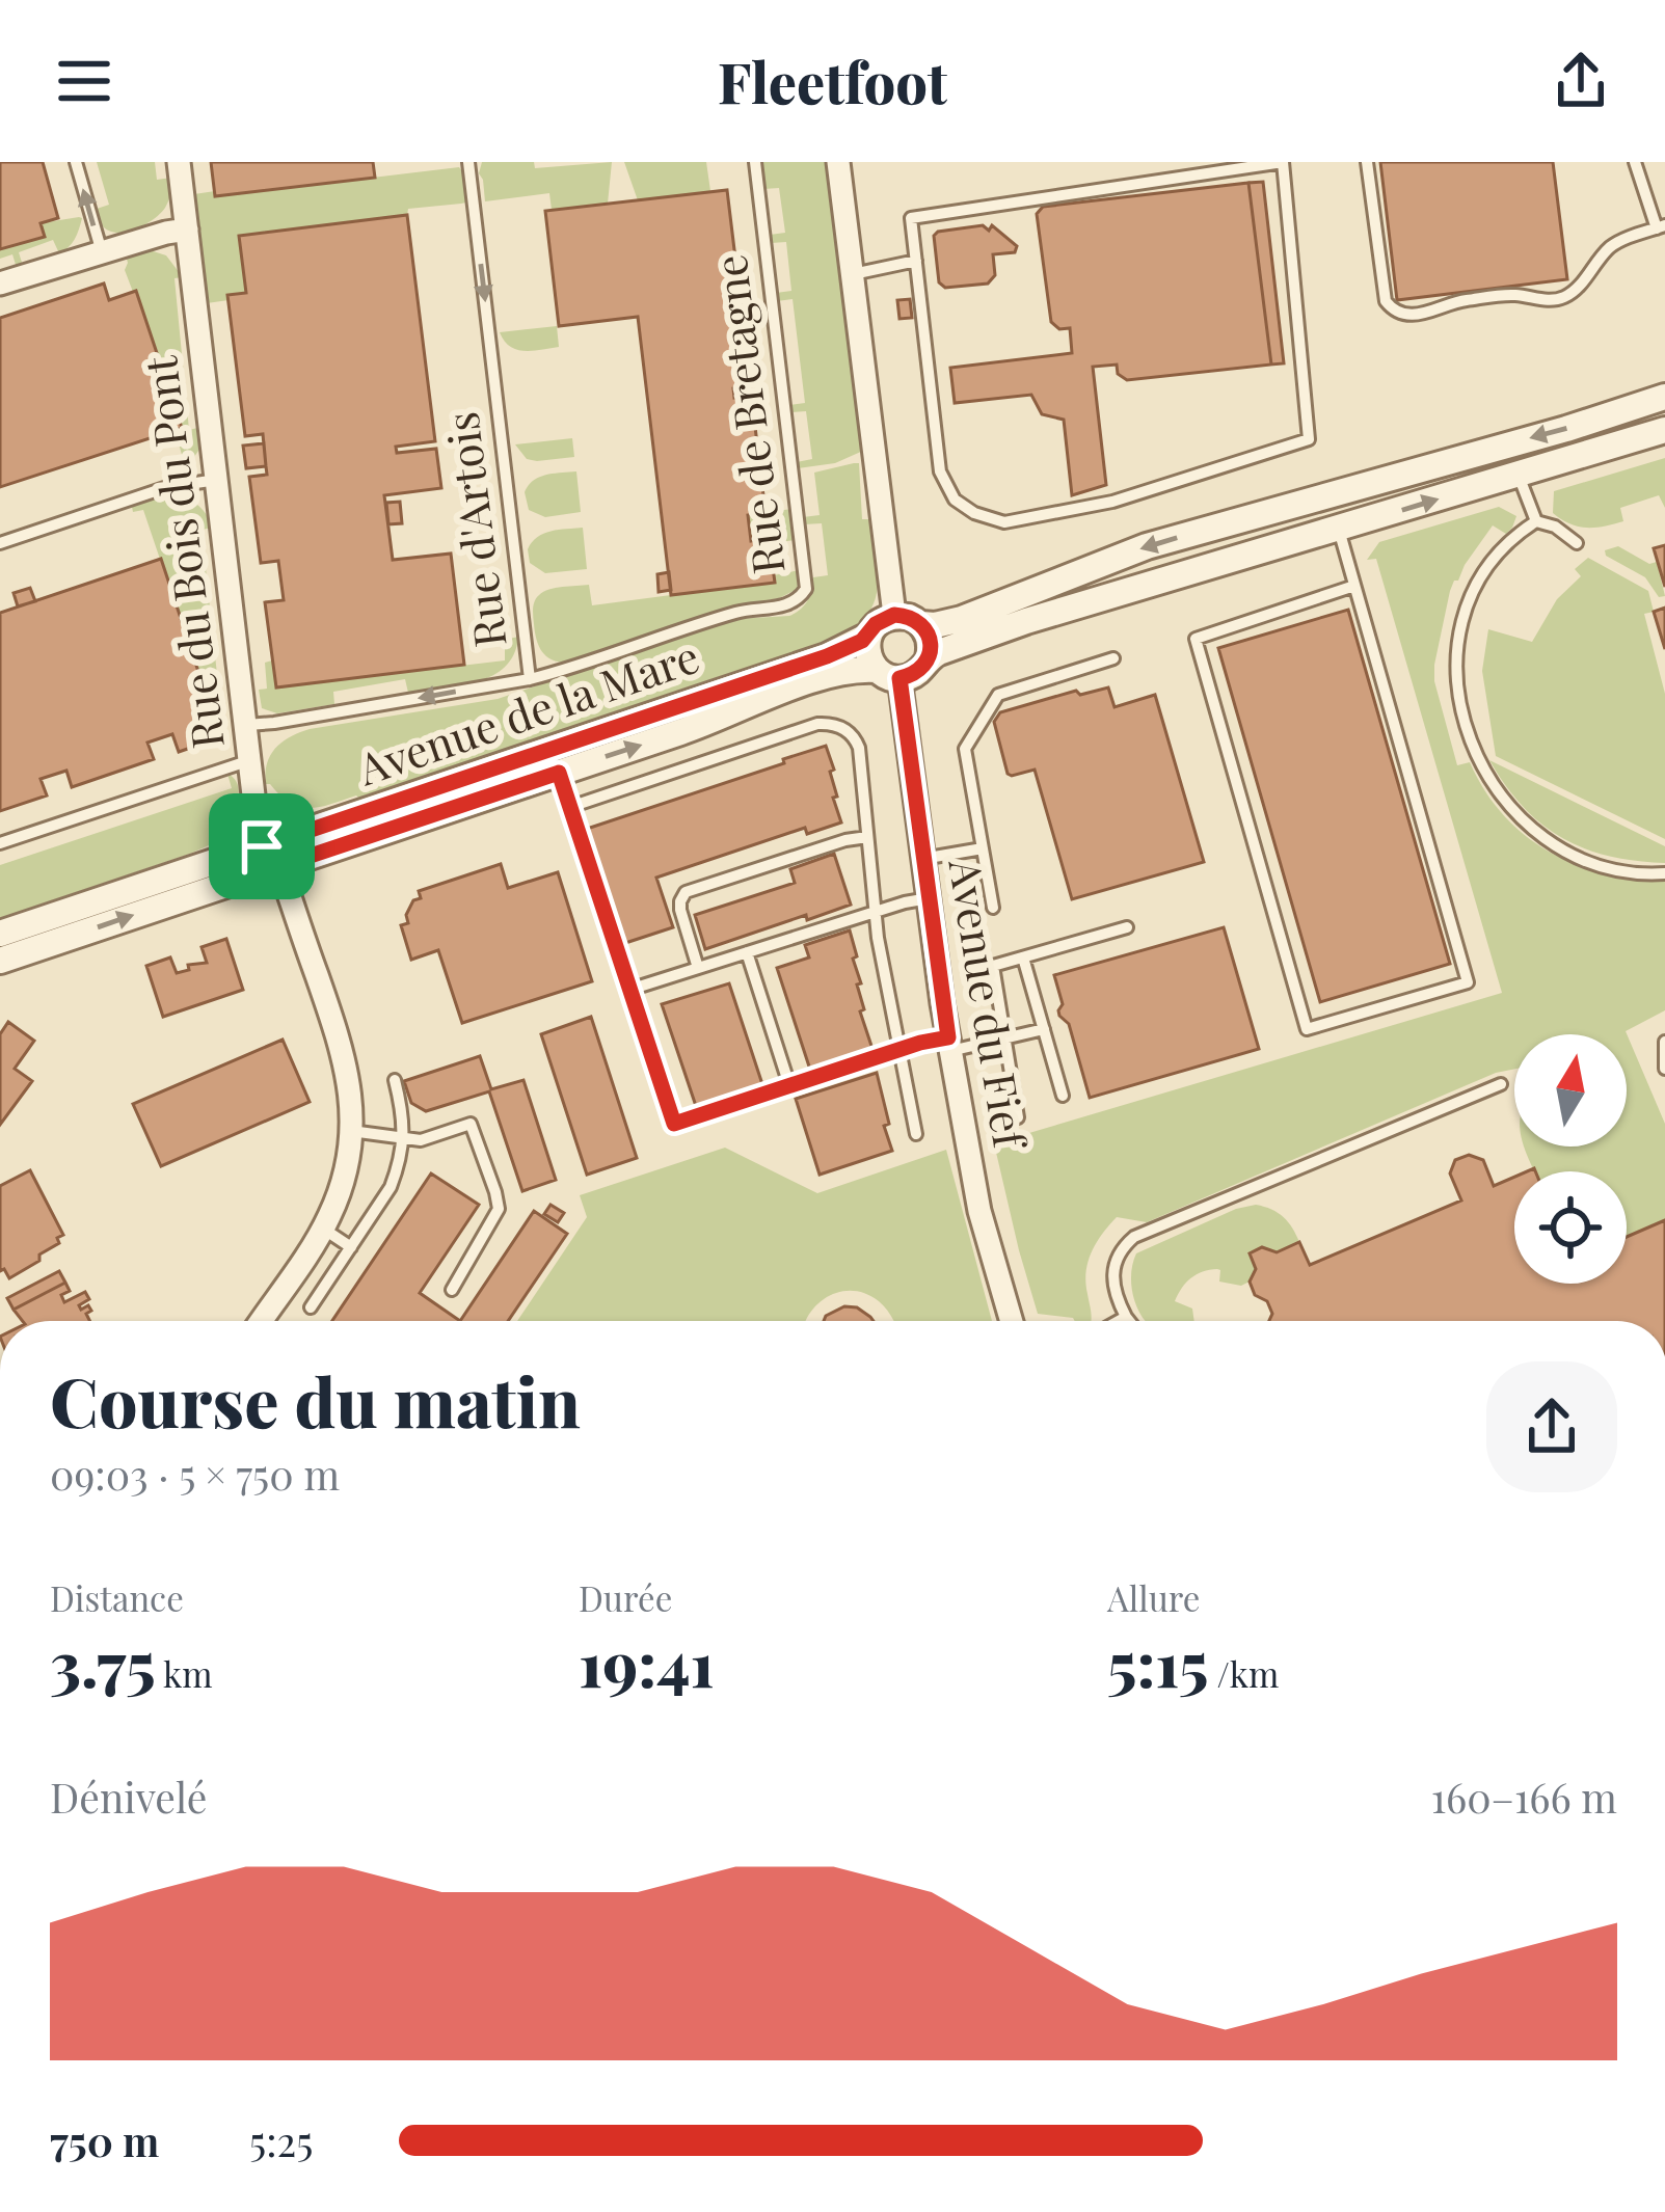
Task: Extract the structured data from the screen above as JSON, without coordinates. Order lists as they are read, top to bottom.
{
  "streets": {
    "street": ["Rue du Bois du Pont", "Avenue de la Mare", "Avenue du Fief"],
    "lane": ["Rue de Bretagne", "Rue d'Artois"]
  },
  "crossings": [
    ["Rue de Bretagne", "Rue d'Artois"],
    ["Rue d'Artois", "Rue du Bois du Pont"],
    ["Rue du Bois du Pont", "Avenue de la Mare"],
    ["Avenue de la Mare", "Avenue du Fief"]
  ],
  "north": "top",
  "page": {
    "header": "Fleetfoot",
    "heading": ["Course du matin", "09:03 · 5 × 750 m"],
    "stats": [
      ["Distance", "3.75 km"],
      ["Durée", "19:41"],
      ["Allure", "5:15 /km"]
    ],
    "chart": ["Dénivelé", "160–166 m"],
    "list": [
      {
        "name": "750 m",
        "note": "5:25"
      }
    ]
  }
}
